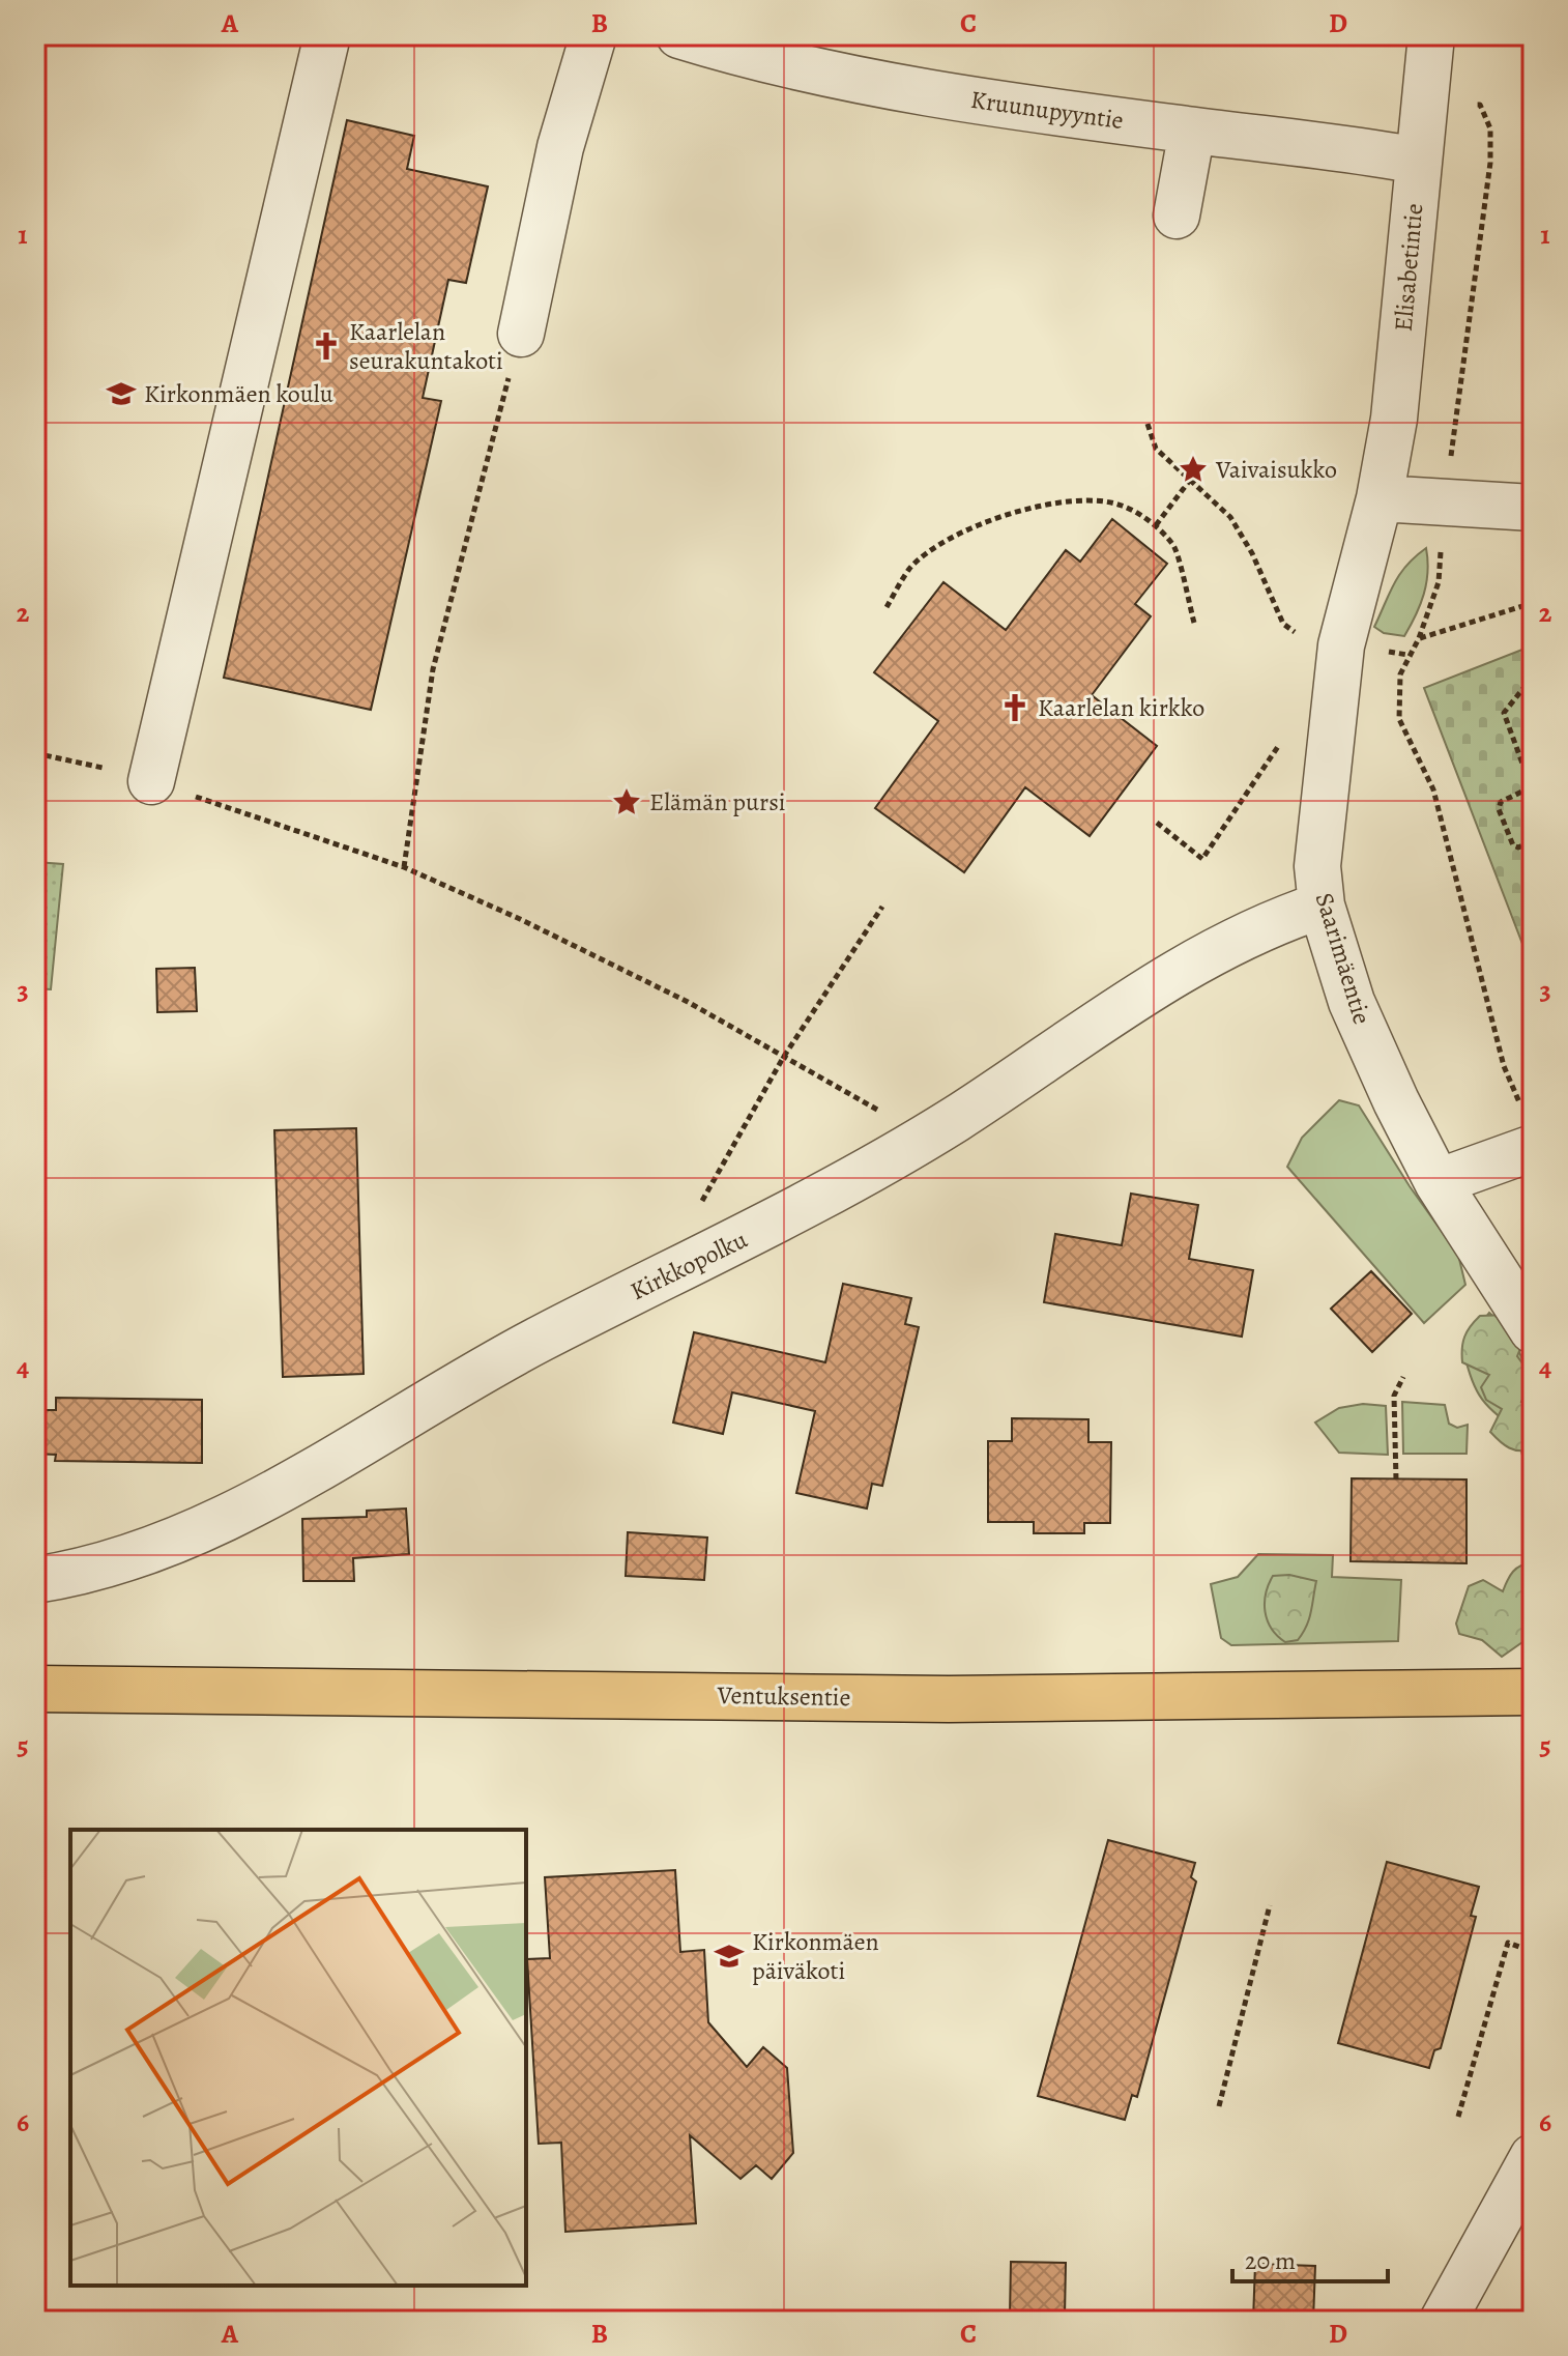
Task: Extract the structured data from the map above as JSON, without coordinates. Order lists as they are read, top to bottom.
{
  "streets": {
    "main road": ["Ventuksentie"],
    "street": [
      "Kruunupyyntie",
      "Elisabetintie",
      "Saarimäentie",
      "Kirkkopolku"
    ]
  },
  "crossings": [
    ["Kruunupyyntie", "Elisabetintie"],
    ["Elisabetintie", "Saarimäentie"],
    ["Saarimäentie", "Kirkkopolku"]
  ],
  "places": {
    "church": ["Kaarlelan seurakuntakoti", "Kaarlelan kirkko"],
    "school or university": ["Kirkonmäen koulu", "Kirkonmäen päiväkoti"],
    "place": ["Vaivaisukko", "Elämän pursi"]
  },
  "scale_bar": "20 m",
  "grid": {
    "columns": [
      "A",
      "B",
      "C",
      "D"
    ],
    "rows": [
      "1",
      "2",
      "3",
      "4",
      "5",
      "6"
    ]
  }
}
